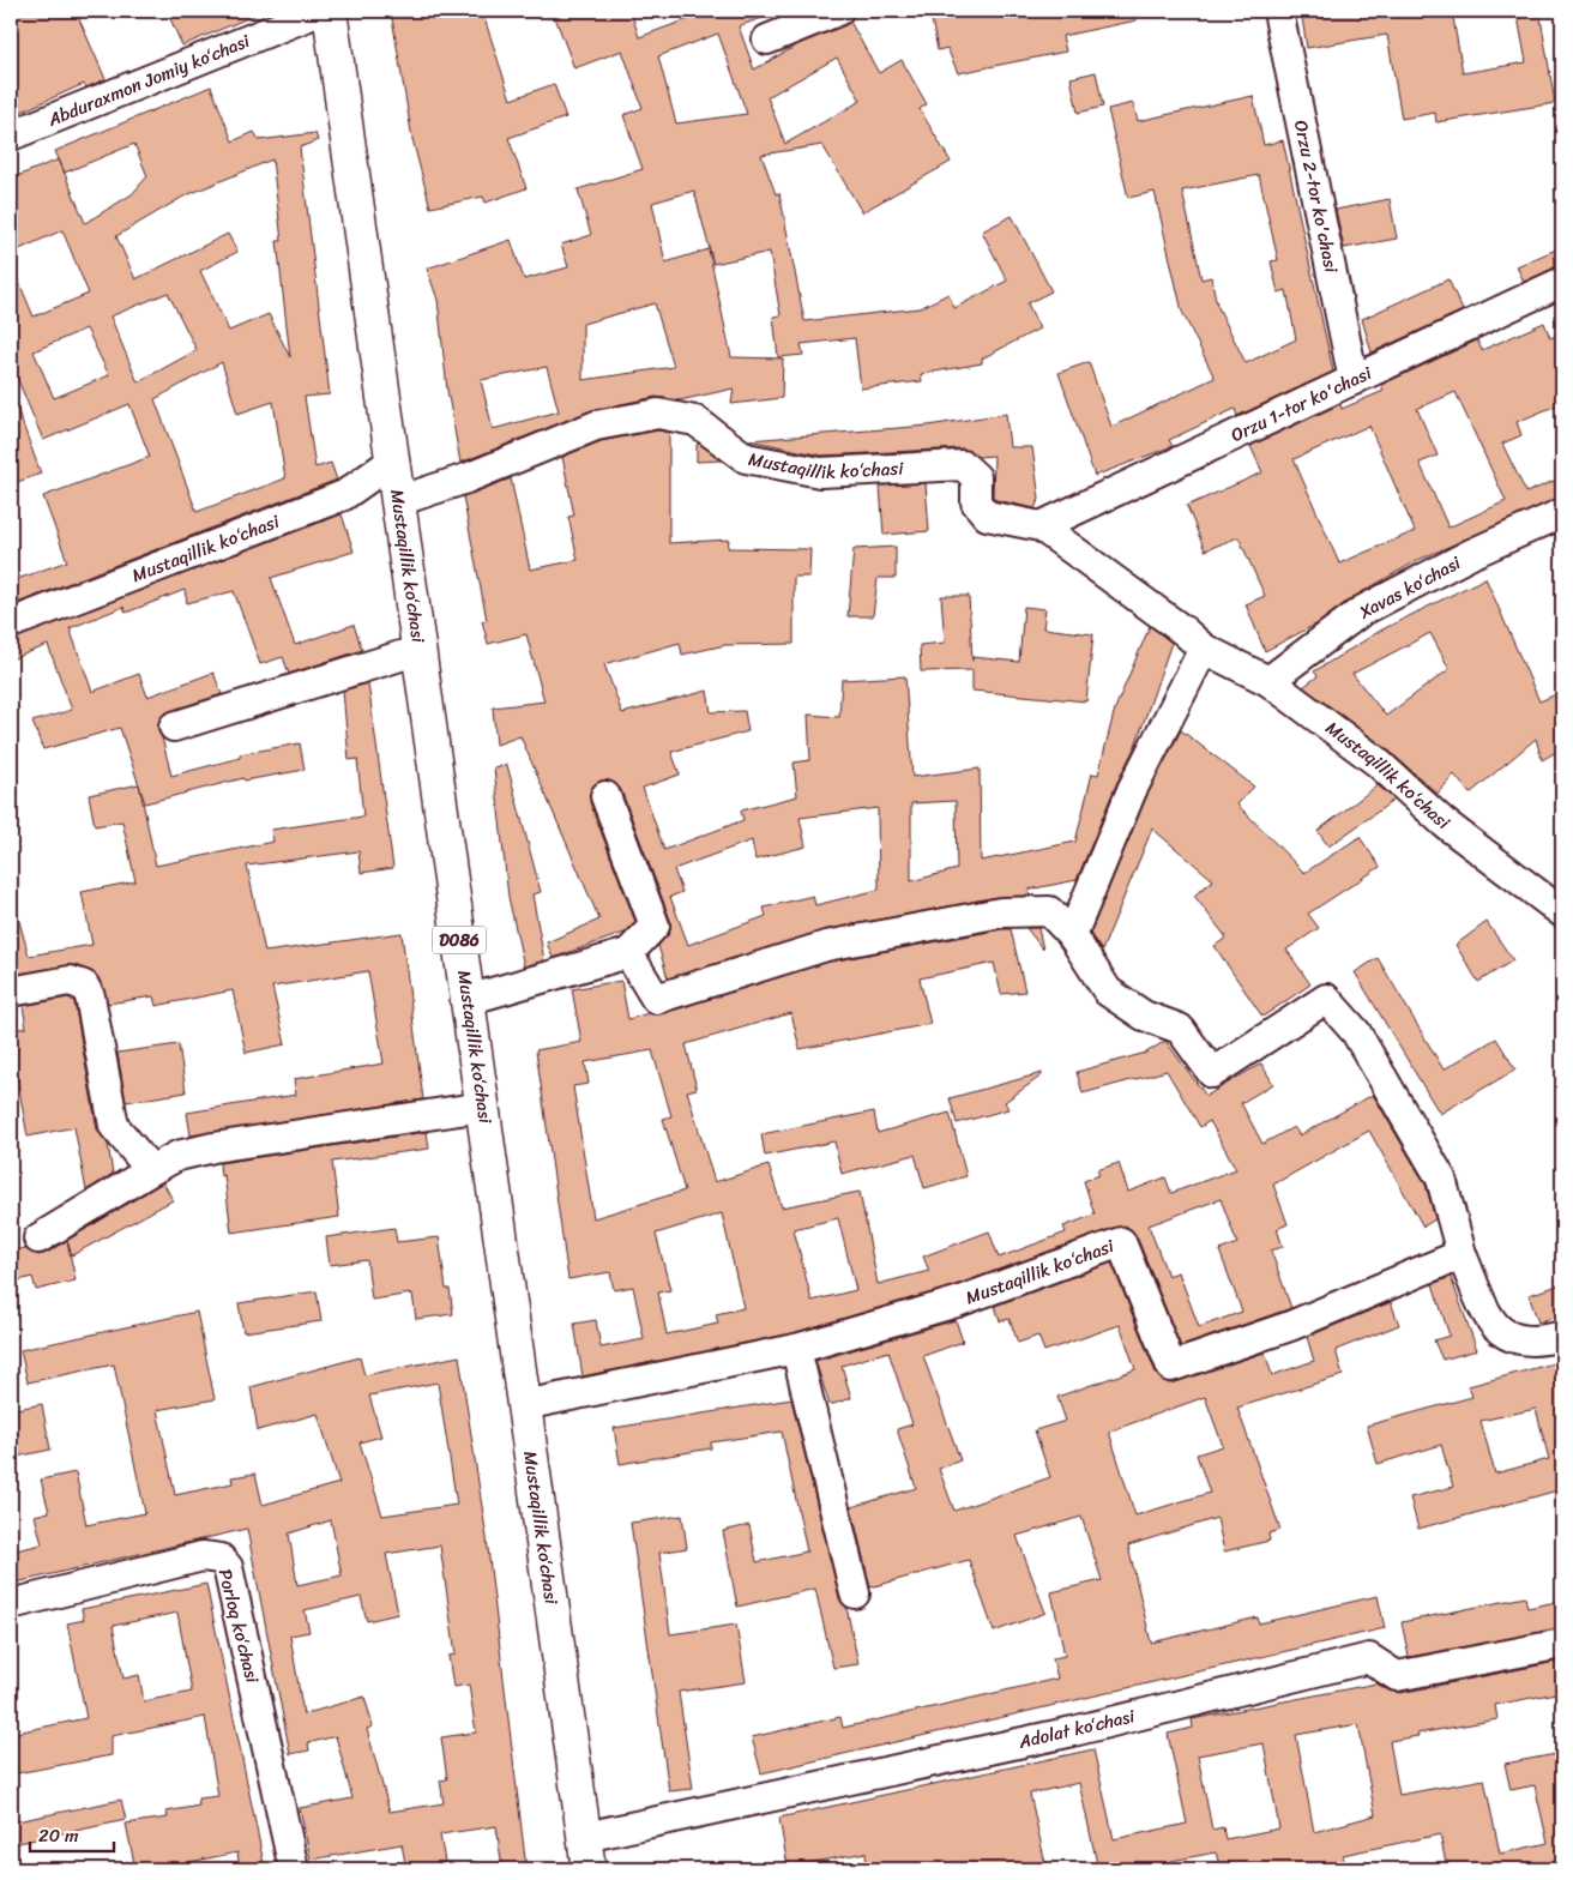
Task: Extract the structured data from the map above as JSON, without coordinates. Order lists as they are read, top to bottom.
{
  "streets": {
    "main road": ["Mustaqillik koʻchasi", "D086"],
    "street": [
      "Abduraxmon Jomiy koʻchasi",
      "Orzu 2-tor ko'chasi",
      "Orzu 1-tor ko'chasi",
      "Mustaqillik ko‘chasi",
      "Xavas koʻchasi",
      "Porloq koʻchasi",
      "Adolat koʻchasi"
    ]
  },
  "crossings": [
    ["Orzu 2-tor ko'chasi", "Orzu 1-tor ko'chasi"],
    ["Orzu 1-tor ko'chasi", "Mustaqillik ko‘chasi"],
    ["Mustaqillik ko‘chasi", "Mustaqillik koʻchasi"],
    ["Mustaqillik ko‘chasi", "Xavas koʻchasi"],
    ["Mustaqillik koʻchasi", "Adolat koʻchasi"]
  ],
  "scale_bar": "20 m"
}
